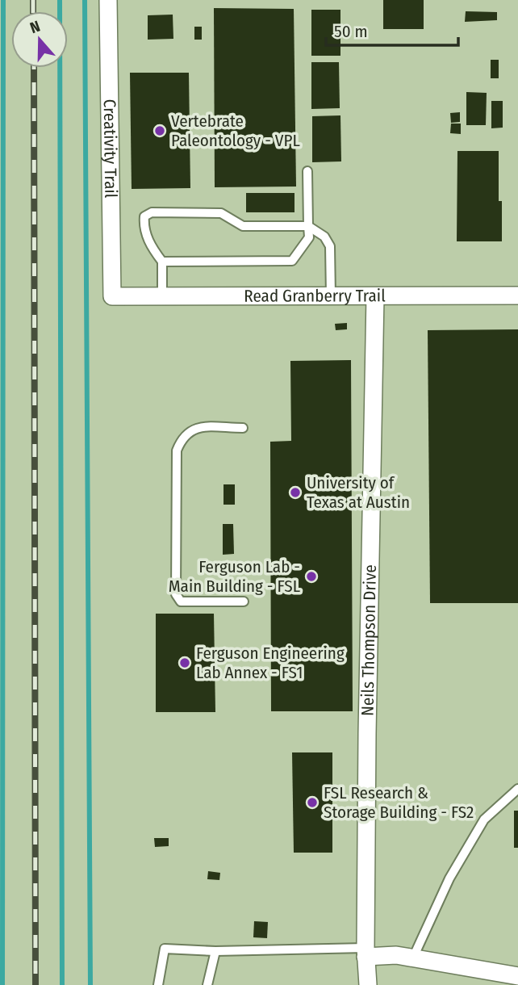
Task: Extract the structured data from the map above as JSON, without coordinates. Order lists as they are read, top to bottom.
{
  "streets": {
    "street": ["Creativity Trail", "Read Granberry Trail", "Neils Thompson Drive"]
  },
  "crossings": [
    ["Creativity Trail", "Read Granberry Trail"],
    ["Read Granberry Trail", "Neils Thompson Drive"]
  ],
  "places": [
    "Vertebrate Paleontology - VPL",
    "University of Texas at Austin",
    "Ferguson Lab - Main Building - FSL",
    "Ferguson Engineering Lab Annex - FS1",
    "FSL Research & Storage Building - FS2"
  ],
  "scale_bar": "50 m",
  "north": "top"
}
